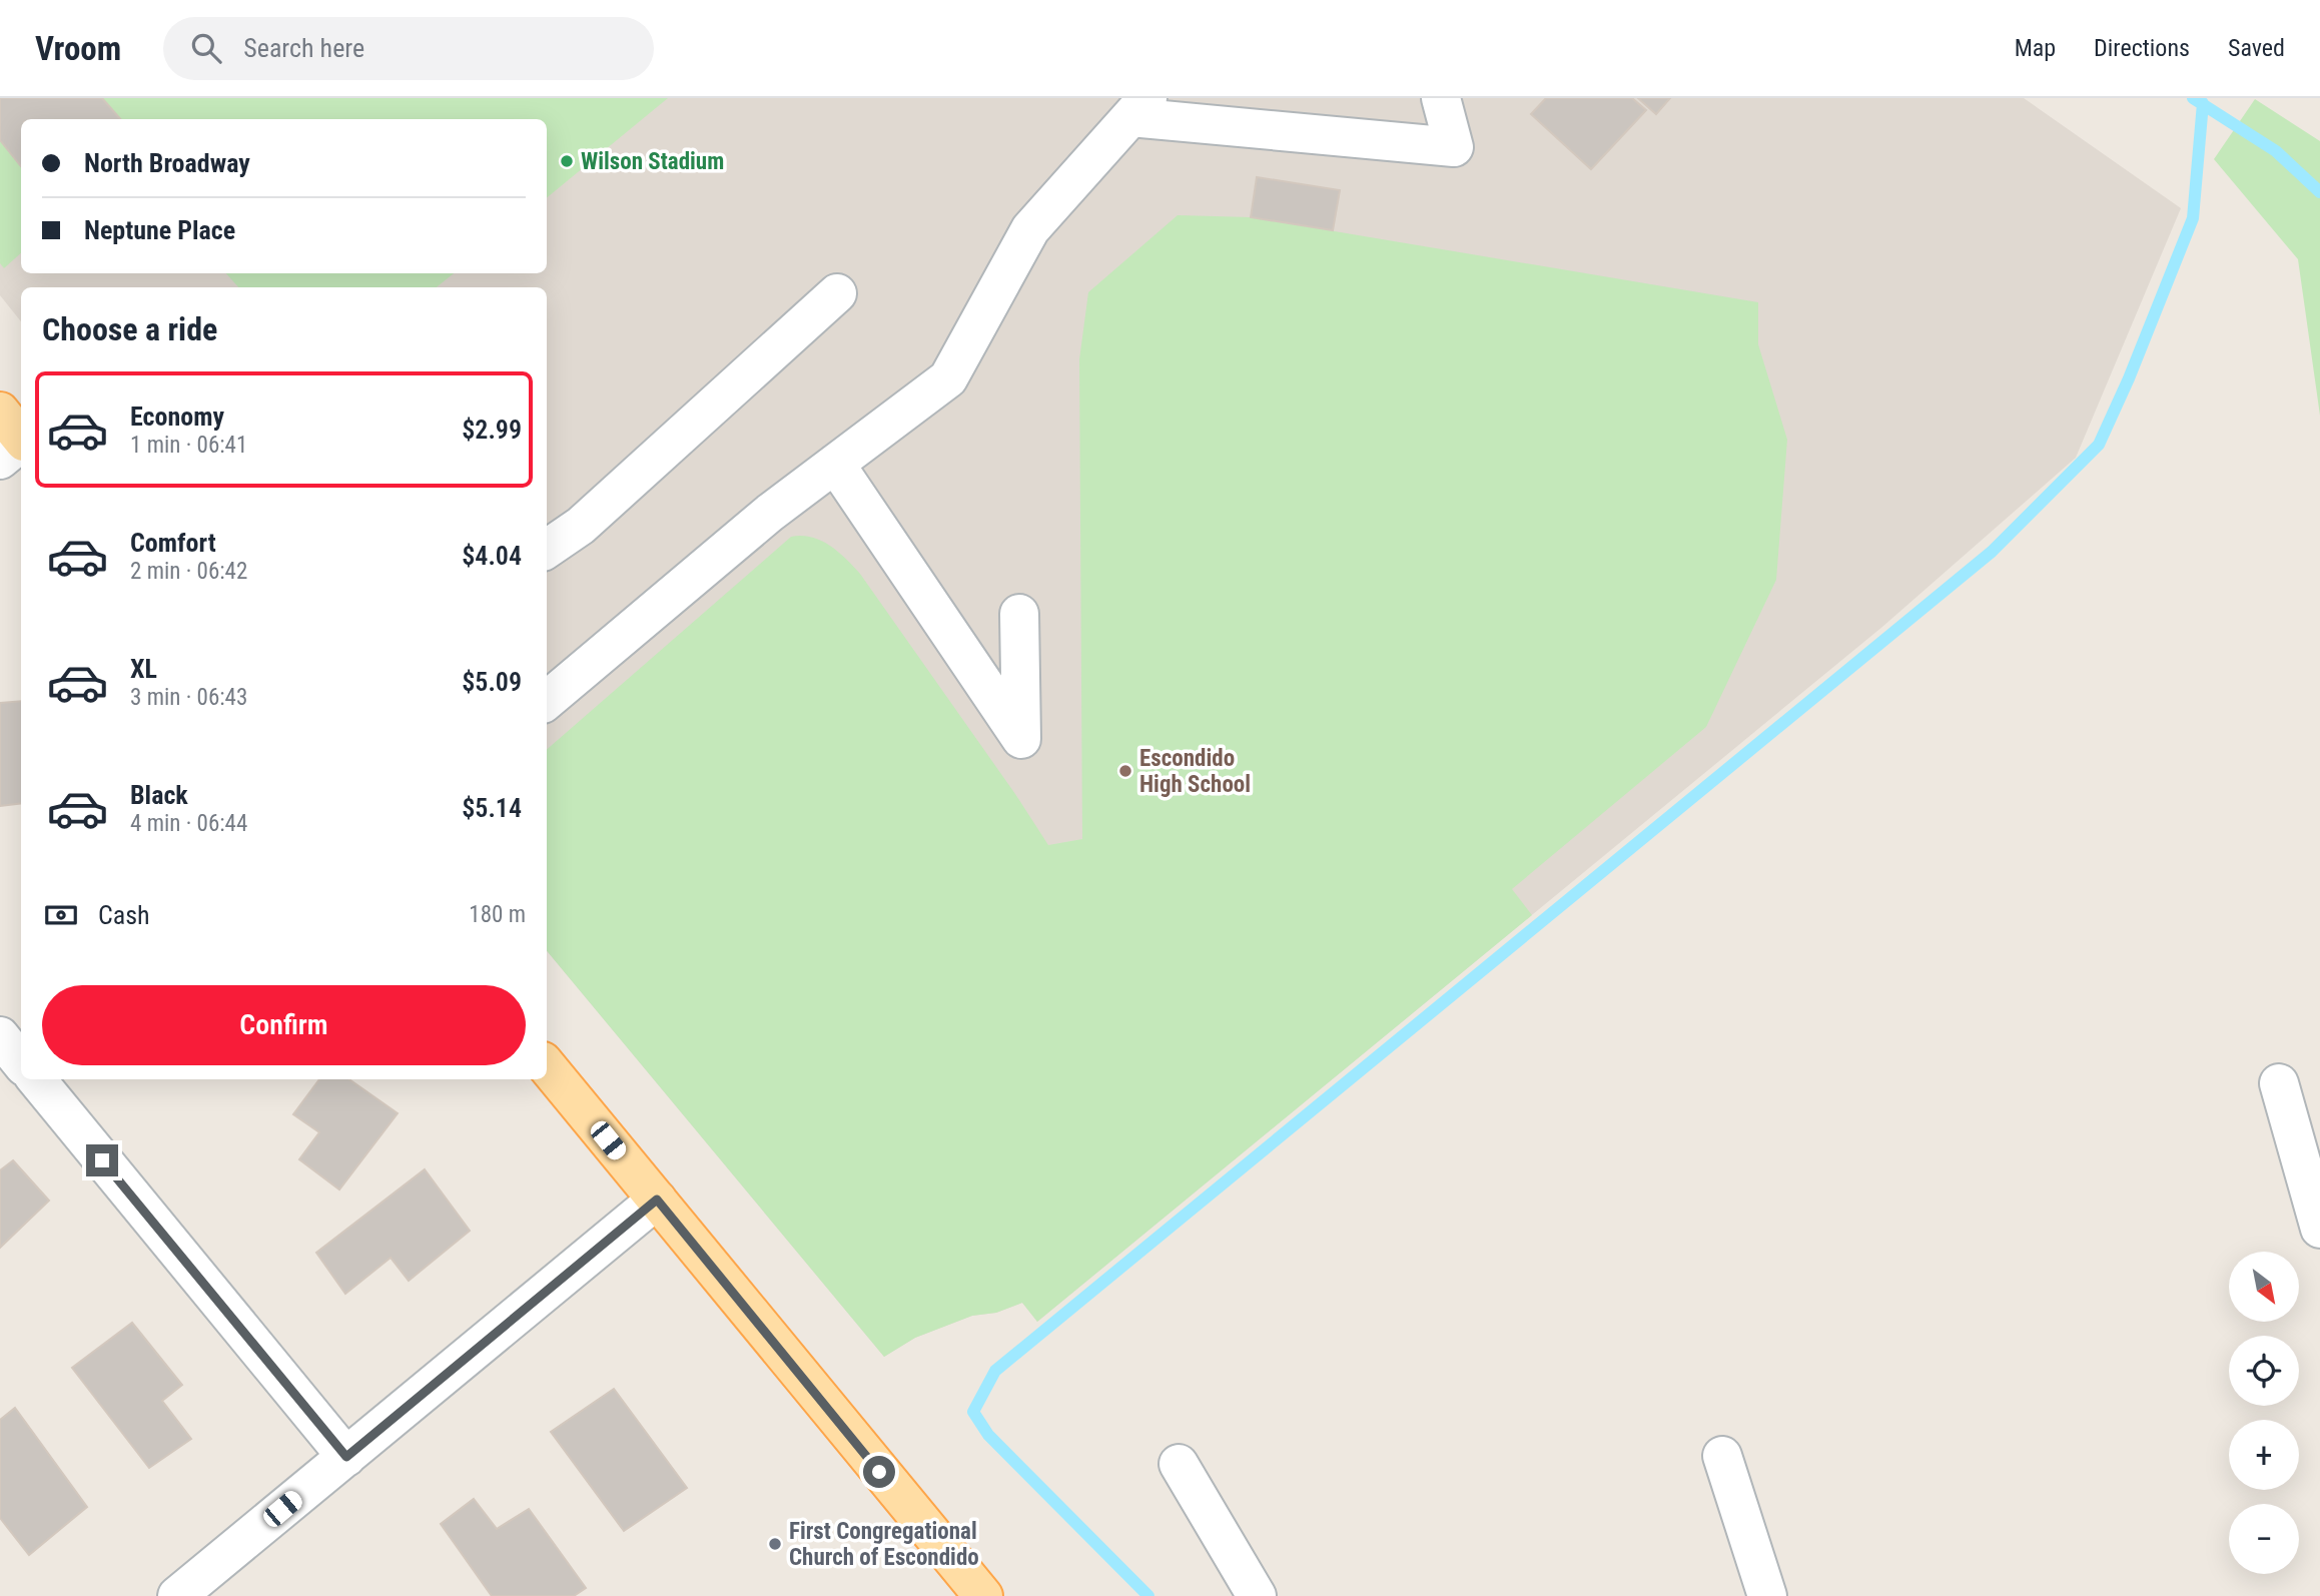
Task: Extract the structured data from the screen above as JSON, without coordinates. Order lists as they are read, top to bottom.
{
  "places": ["Wilson Stadium", "Escondido High School", "First Congregational Church of Escondido"],
  "north": "bottom right",
  "page": {
    "header": "Vroom",
    "search": "Search here",
    "nav": ["Map", "Directions", "Saved"],
    "banner": ["North Broadway", "Neptune Place"],
    "heading": "Choose a ride",
    "list": [
      {
        "name": "Economy",
        "note": "1 min · 06:41",
        "value": "$2.99"
      },
      {
        "name": "Comfort",
        "note": "2 min · 06:42",
        "value": "$4.04"
      },
      {
        "name": "XL",
        "note": "3 min · 06:43",
        "value": "$5.09"
      },
      {
        "name": "Black",
        "note": "4 min · 06:44",
        "value": "$5.14"
      }
    ],
    "pay": ["Cash", "180 m"],
    "buttons": "Confirm",
    "map_buttons": ["+", "−"]
  }
}
